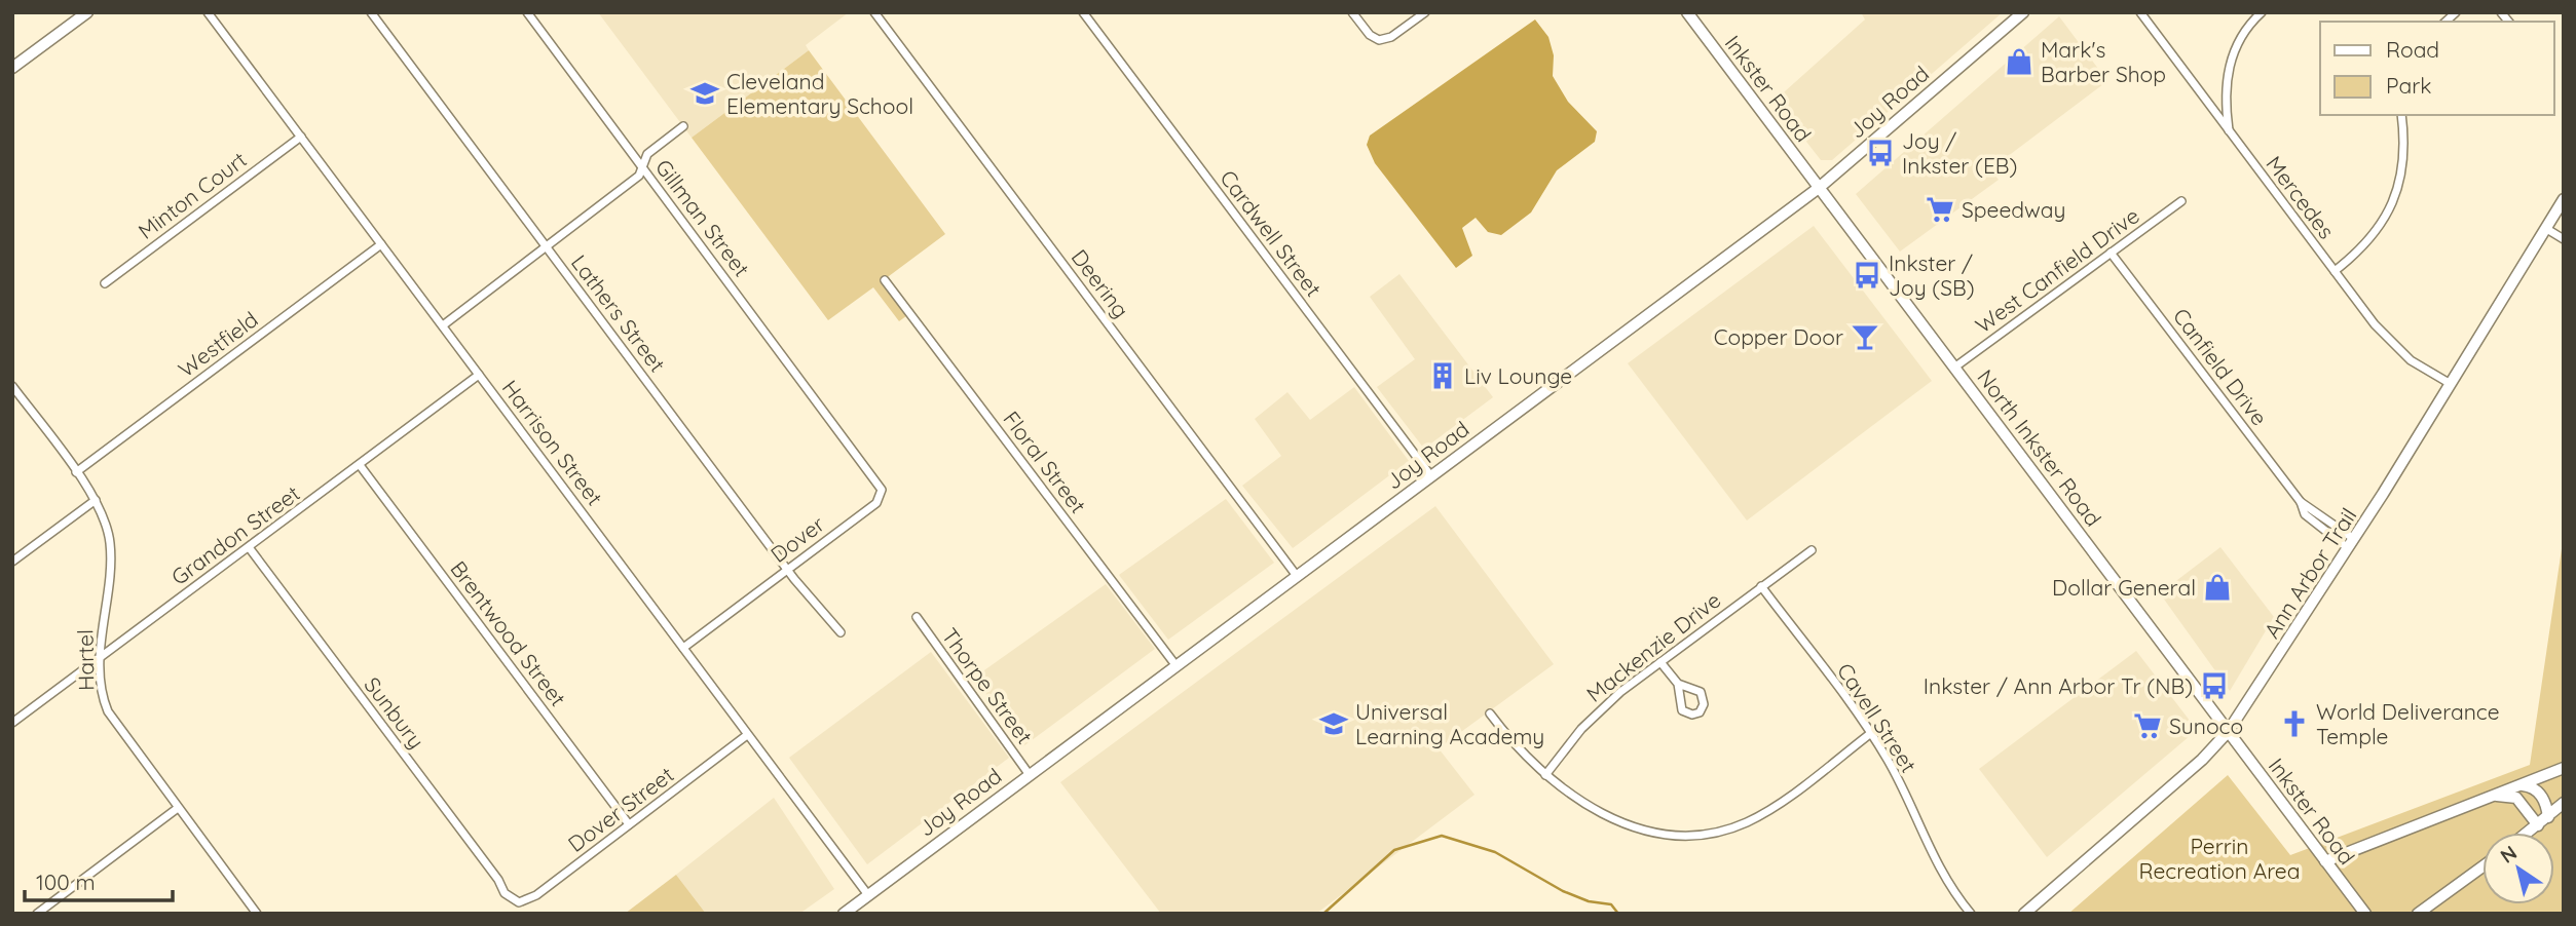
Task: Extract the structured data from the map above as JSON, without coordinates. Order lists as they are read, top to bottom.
{
  "streets": {
    "main road": [
      "Inkster Road",
      "Joy Road",
      "North Inkster Road",
      "Ann Arbor Trail"
    ],
    "street": [
      "Minton Court",
      "Mercedes",
      "Gillman Street",
      "Cardwell Street",
      "West Canfield Drive",
      "Deering",
      "Lathers Street",
      "Westfield",
      "Canfield Drive",
      "Harrison Street",
      "Floral Street",
      "Grandon Street",
      "Dover",
      "Brentwood Street",
      "Mackenzie Drive",
      "Hartel",
      "Thorpe Street",
      "Sunbury",
      "Cavell Street",
      "Dover Street"
    ]
  },
  "crossings": [
    ["Inkster Road", "Joy Road"],
    ["Inkster Road", "North Inkster Road"],
    ["Inkster Road", "Ann Arbor Trail"],
    ["Joy Road", "Cardwell Street"],
    ["Joy Road", "Deering"],
    ["Joy Road", "Harrison Street"],
    ["Joy Road", "North Inkster Road"],
    ["Joy Road", "Floral Street"],
    ["Joy Road", "Thorpe Street"],
    ["Minton Court", "Harrison Street"],
    ["Mercedes", "Ann Arbor Trail"],
    ["Gillman Street", "Dover"],
    ["West Canfield Drive", "Canfield Drive"],
    ["West Canfield Drive", "North Inkster Road"],
    ["Lathers Street", "Dover"],
    ["Westfield", "Harrison Street"],
    ["Westfield", "Hartel"],
    ["Canfield Drive", "Ann Arbor Trail"],
    ["Harrison Street", "Grandon Street"],
    ["Harrison Street", "Dover"],
    ["Harrison Street", "Dover Street"],
    ["North Inkster Road", "Ann Arbor Trail"],
    ["Grandon Street", "Brentwood Street"],
    ["Grandon Street", "Hartel"],
    ["Grandon Street", "Sunbury"],
    ["Brentwood Street", "Dover Street"],
    ["Mackenzie Drive", "Cavell Street"],
    ["Sunbury", "Dover Street"]
  ],
  "parks": ["Perrin Recreation Area"],
  "places": {
    "shop": ["Mark's Barber Shop", "Dollar General"],
    "school or university": ["Cleveland Elementary School", "Universal Learning Academy"],
    "bus stop": ["Joy / Inkster (EB)", "Inkster / Joy (SB)", "Inkster / Ann Arbor Tr (NB)"],
    "supermarket": ["Speedway", "Sunoco"],
    "bar": ["Copper Door"],
    "building": ["Liv Lounge"],
    "church": ["World Deliverance Temple"]
  },
  "legend": ["Road", "Park"],
  "scale_bar": "100 m",
  "north": "top left"
}
